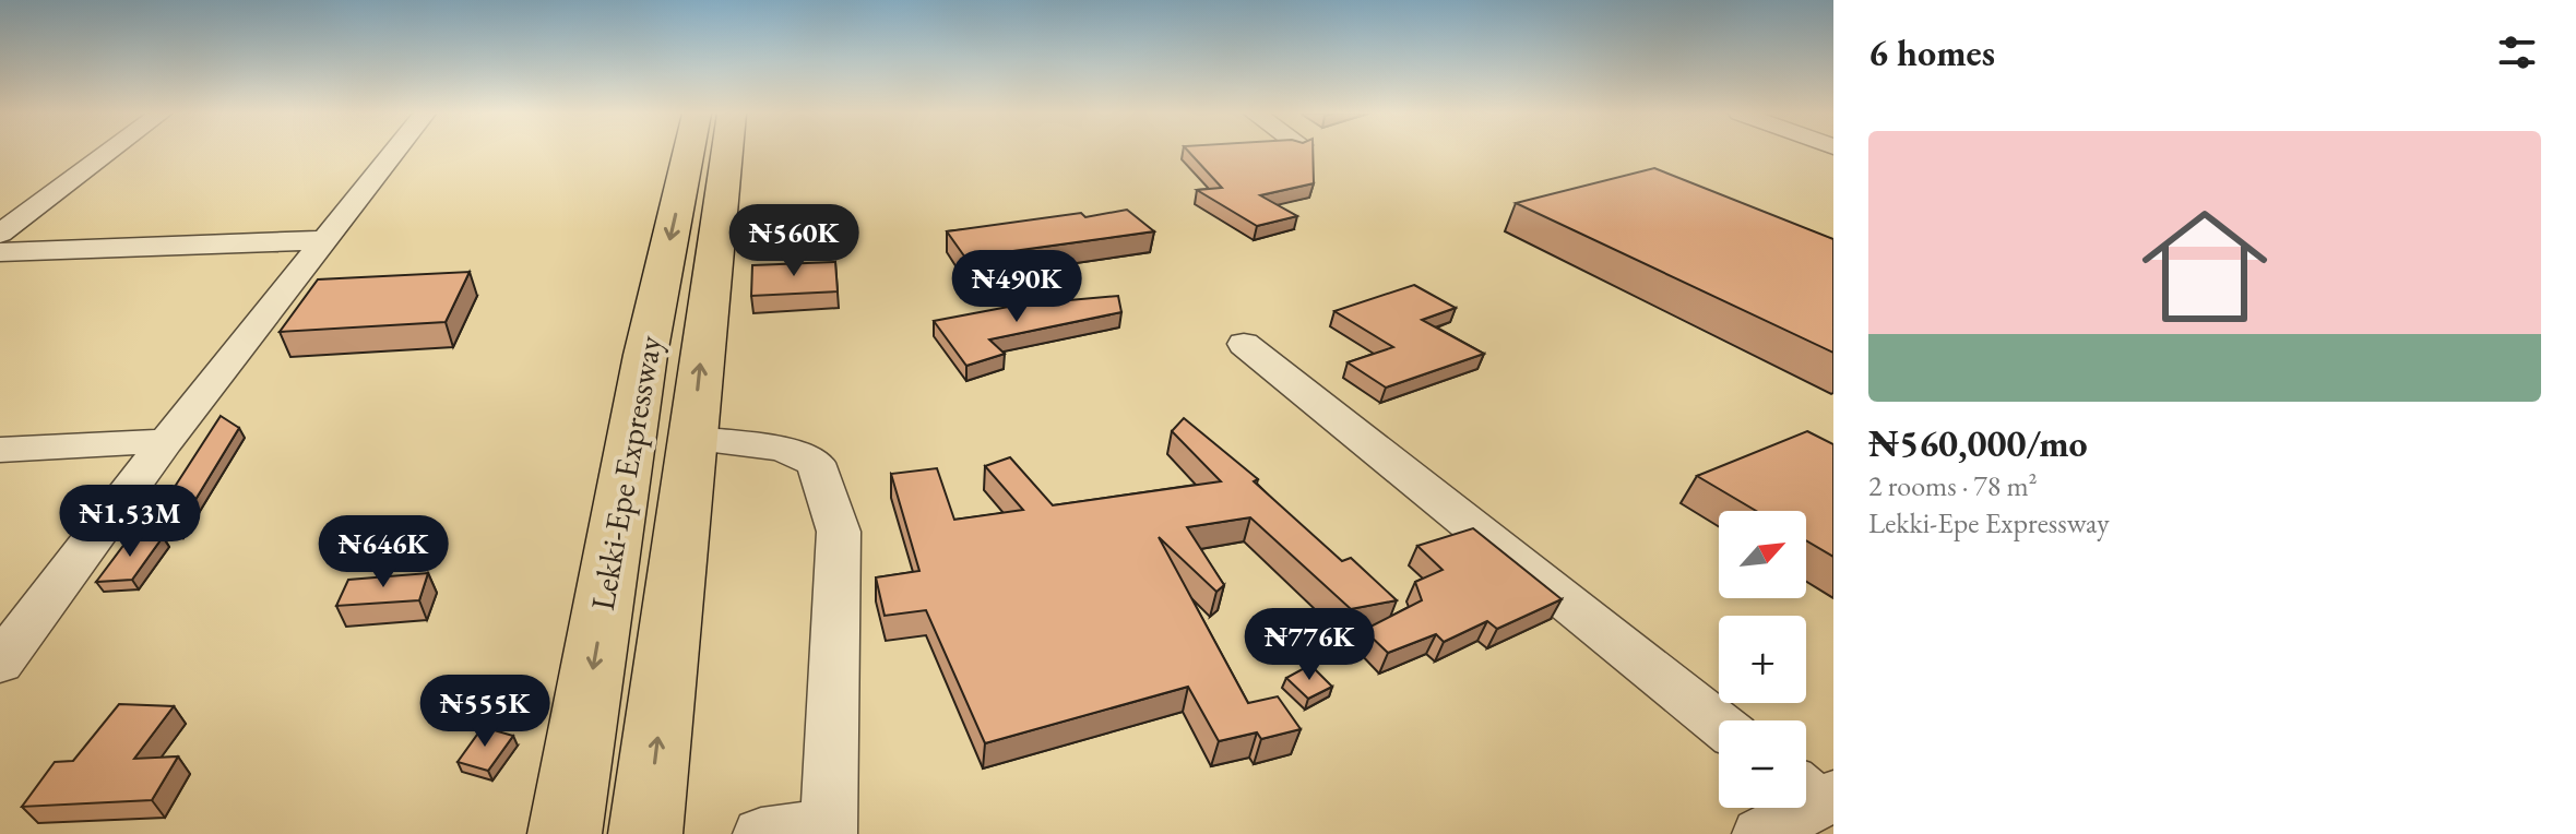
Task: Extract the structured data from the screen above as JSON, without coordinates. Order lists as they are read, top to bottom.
{
  "streets": {
    "highway": ["Lekki-Epe Expressway"]
  },
  "north": "top right",
  "page": {
    "heading": "6 homes",
    "list": [
      {
        "name": "₦560,000/mo",
        "note": "2 rooms · 78 m² · Lekki-Epe Expressway"
      }
    ],
    "price": [
      "₦560K",
      "₦490K",
      "₦1.53M",
      "₦646K",
      "₦776K",
      "₦555K"
    ],
    "map_buttons": ["+", "−"]
  }
}
